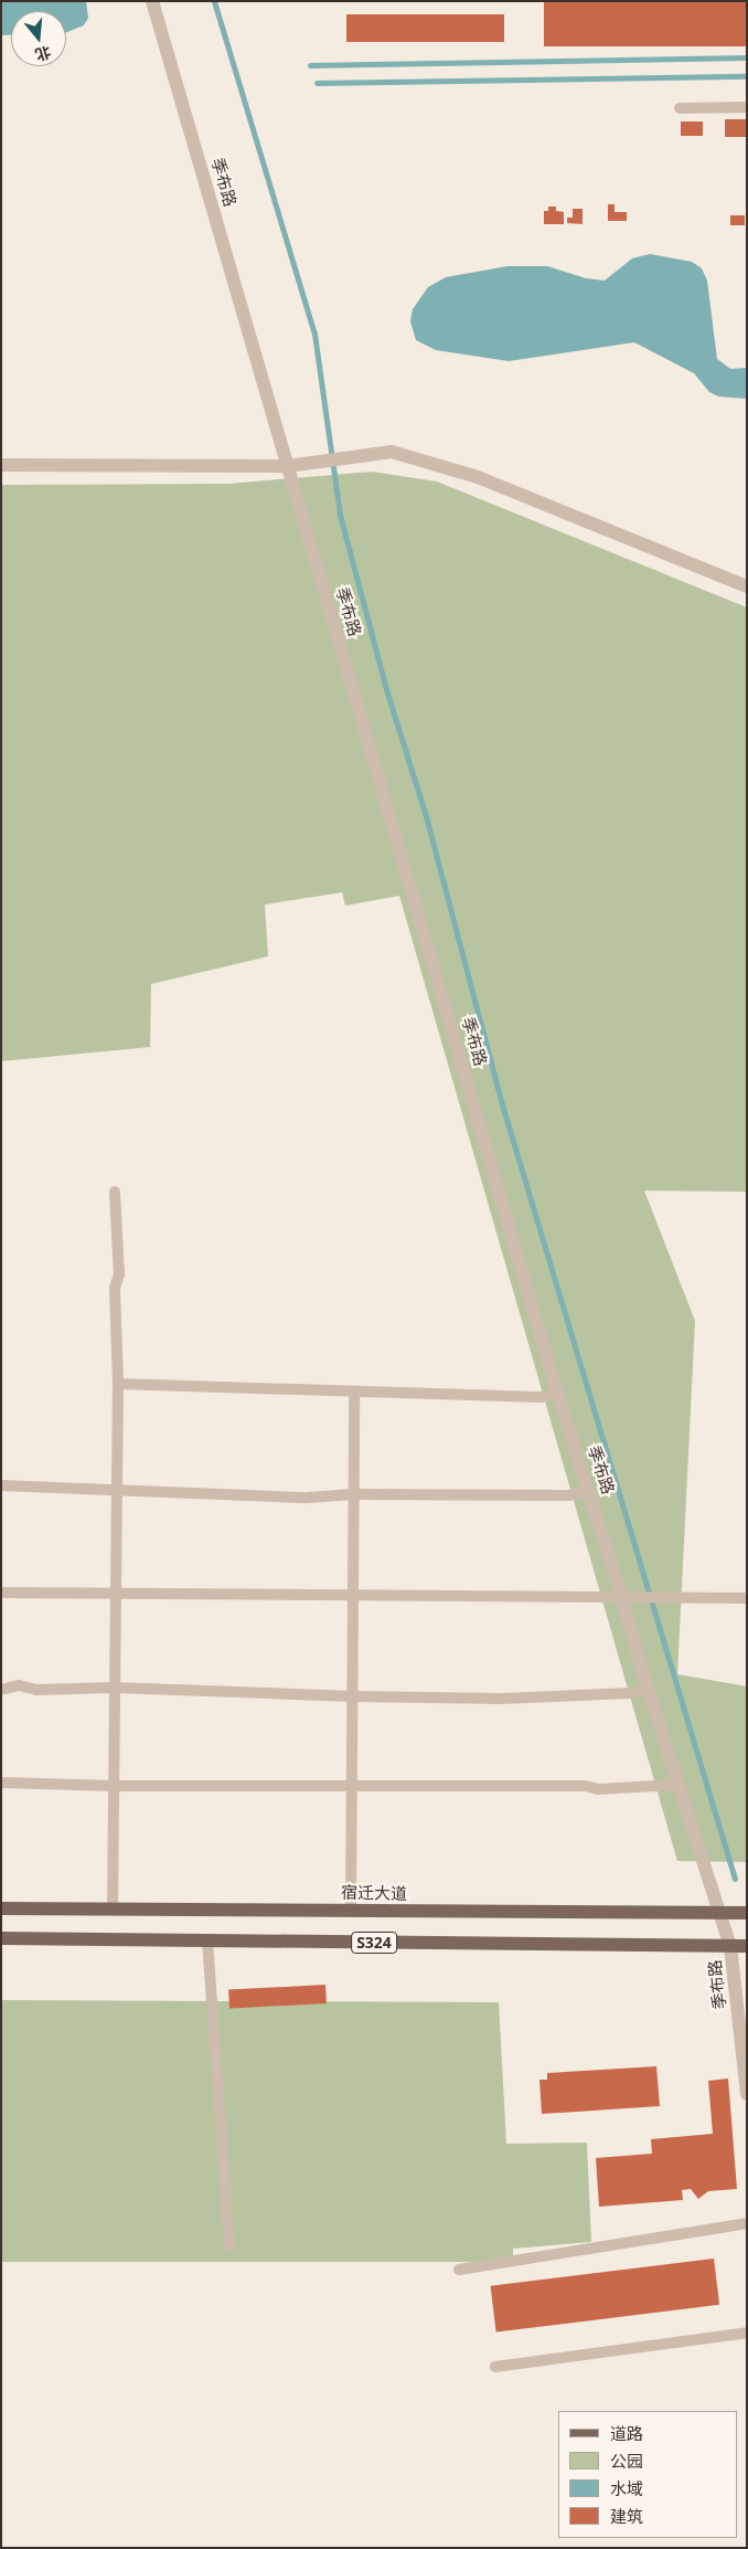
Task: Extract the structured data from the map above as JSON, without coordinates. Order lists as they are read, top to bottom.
{
  "streets": {
    "main road": ["宿迁大道", "S324"],
    "street": ["季布路"]
  },
  "crossings": [
    ["季布路", "宿迁大道"],
    ["季布路", "S324"]
  ],
  "legend": [
    "道路",
    "公园",
    "水域",
    "建筑"
  ],
  "north": "bottom"
}
